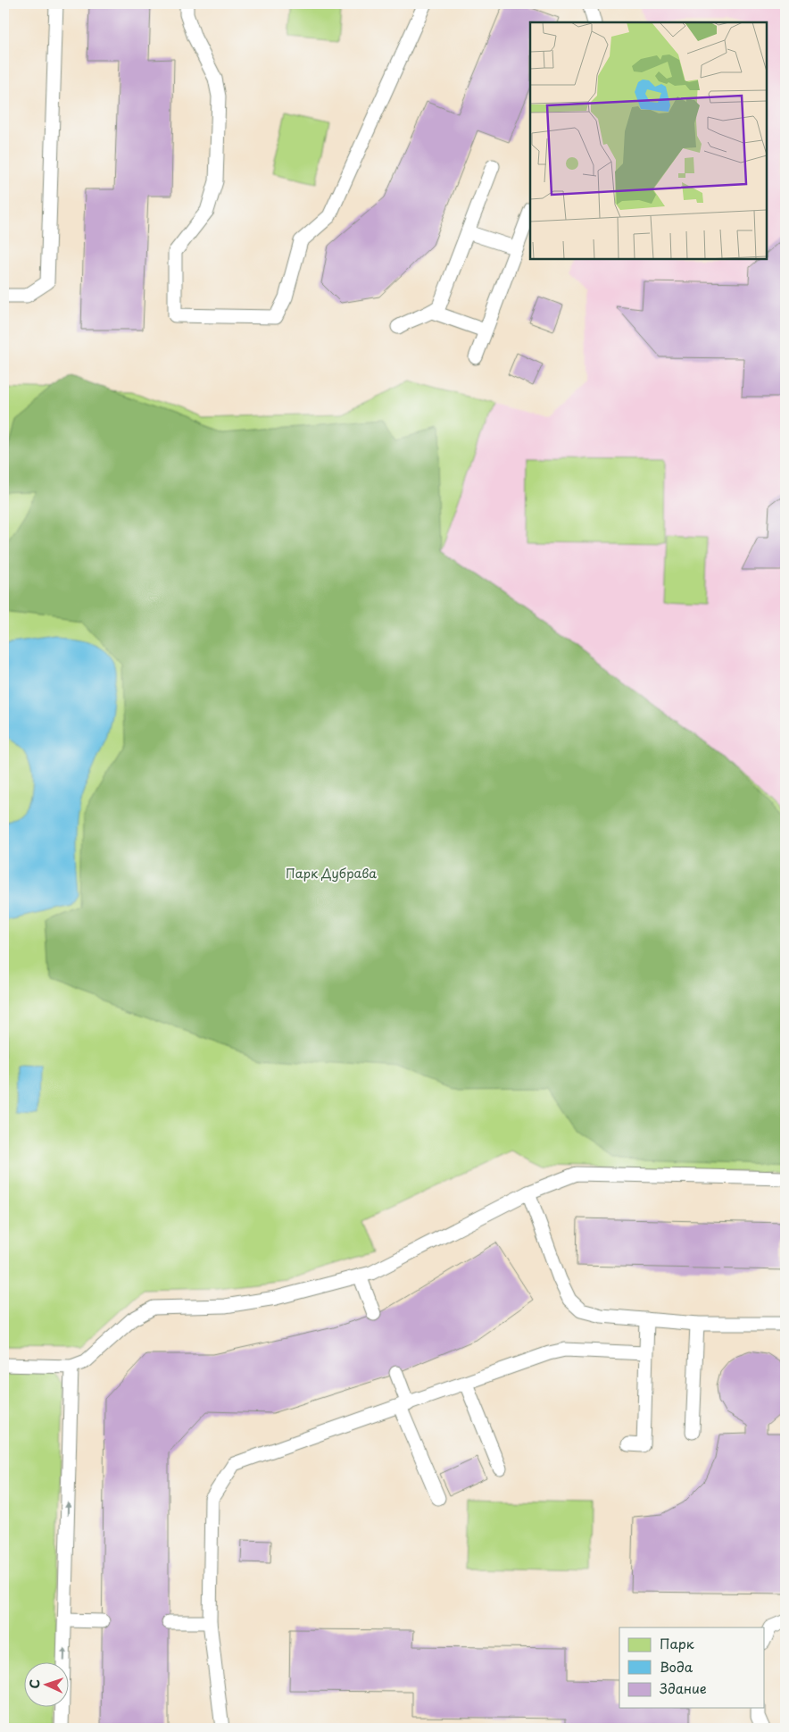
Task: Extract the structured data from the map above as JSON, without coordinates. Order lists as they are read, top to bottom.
{
  "parks": ["Парк Дубрава"],
  "legend": ["Парк", "Вода", "Здание"],
  "north": "left"
}
